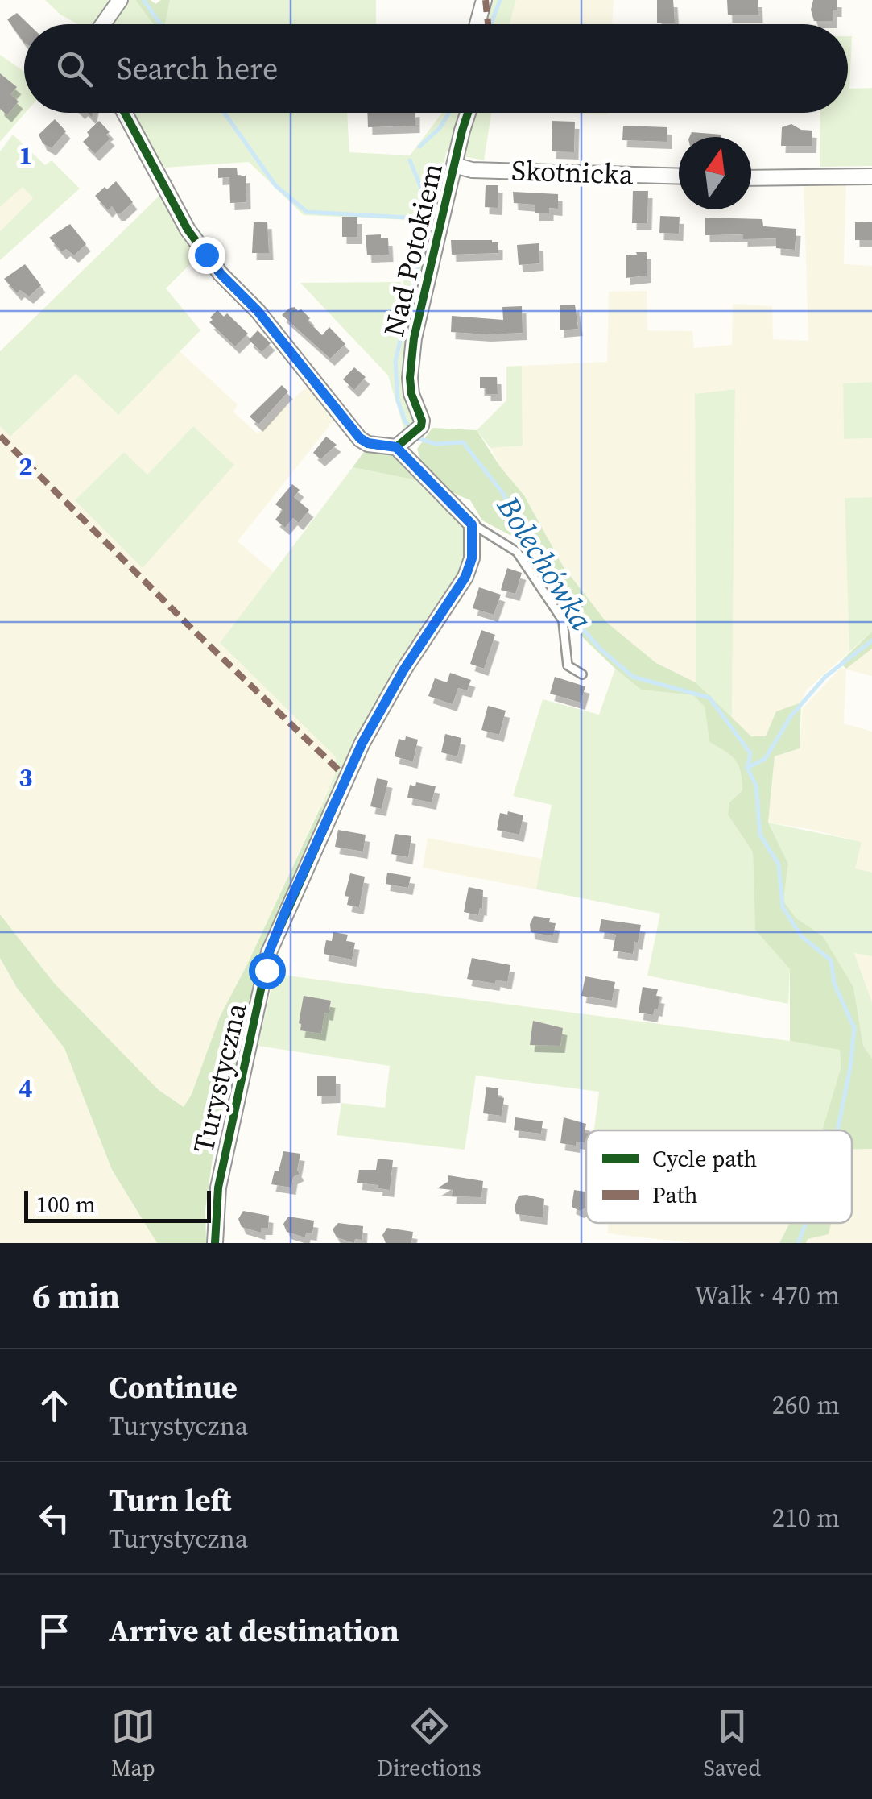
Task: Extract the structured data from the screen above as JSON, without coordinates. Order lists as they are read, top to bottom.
{
  "streets": {
    "street": ["Skotnicka", "Nad Potokiem", "Turystyczna"]
  },
  "crossings": [
    ["Skotnicka", "Nad Potokiem"]
  ],
  "water": ["Bolechówka"],
  "legend": ["Cycle path", "Path"],
  "scale_bar": "100 m",
  "north": "top",
  "page": {
    "search": "Search here",
    "scale": "100 m",
    "heading": ["6 min", "Walk · 470 m"],
    "list": [
      ["Continue", "Turystyczna", "260 m"],
      ["Turn left", "Turystyczna", "210 m"],
      "Arrive at destination"
    ],
    "nav": ["Map", "Directions", "Saved"]
  },
  "grid": {
    "rows": [
      "1",
      "2",
      "3",
      "4"
    ]
  }
}
